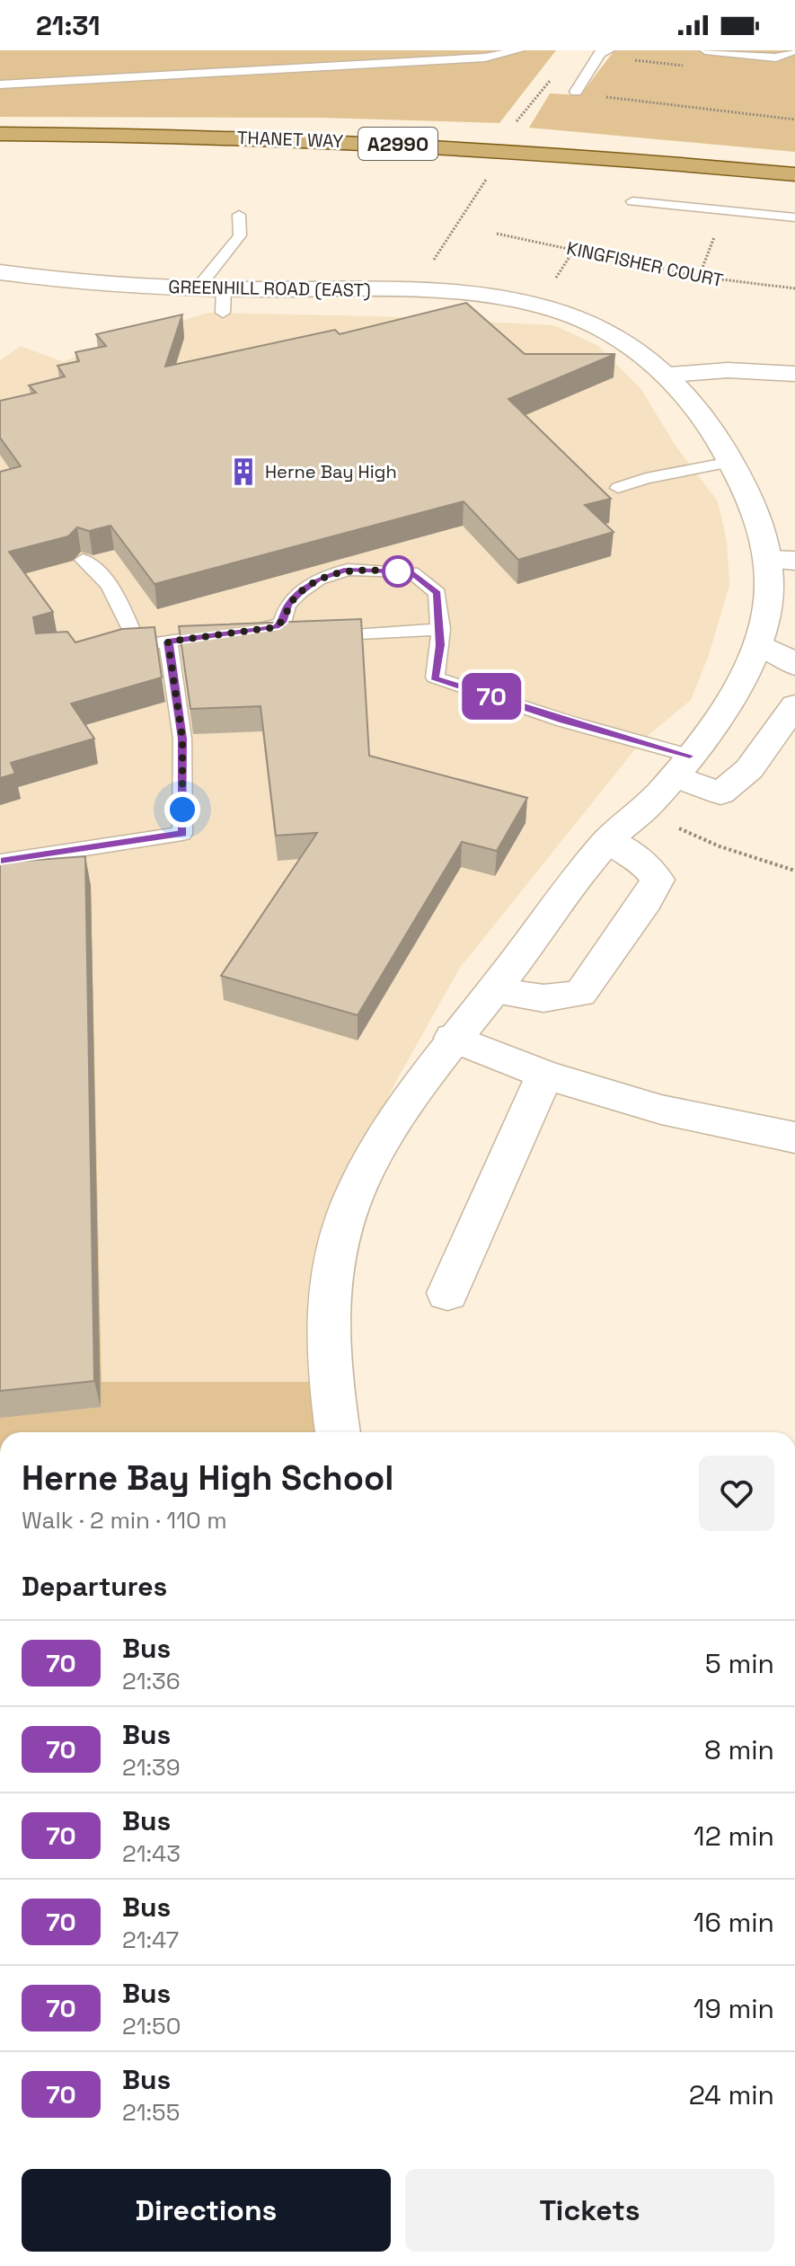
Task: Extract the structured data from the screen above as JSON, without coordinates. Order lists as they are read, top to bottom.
{
  "streets": {
    "main road": ["THANET WAY", "A2990"],
    "street": ["GREENHILL ROAD (EAST)"],
    "path": ["KINGFISHER COURT"]
  },
  "places": {
    "building": ["Herne Bay High"]
  },
  "lines": ["bus line 70"],
  "page": {
    "status": "21:31",
    "on_map": "70",
    "heading": [
      ["Herne Bay High School", "Walk · 2 min · 110 m"],
      "Departures"
    ],
    "list": [
      {
        "mark": "70",
        "name": "Bus",
        "note": "21:36",
        "value": "5 min"
      },
      {
        "mark": "70",
        "name": "Bus",
        "note": "21:39",
        "value": "8 min"
      },
      {
        "mark": "70",
        "name": "Bus",
        "note": "21:43",
        "value": "12 min"
      },
      {
        "mark": "70",
        "name": "Bus",
        "note": "21:47",
        "value": "16 min"
      },
      {
        "mark": "70",
        "name": "Bus",
        "note": "21:50",
        "value": "19 min"
      },
      {
        "mark": "70",
        "name": "Bus",
        "note": "21:55",
        "value": "24 min"
      }
    ],
    "buttons": ["Directions", "Tickets"]
  }
}
